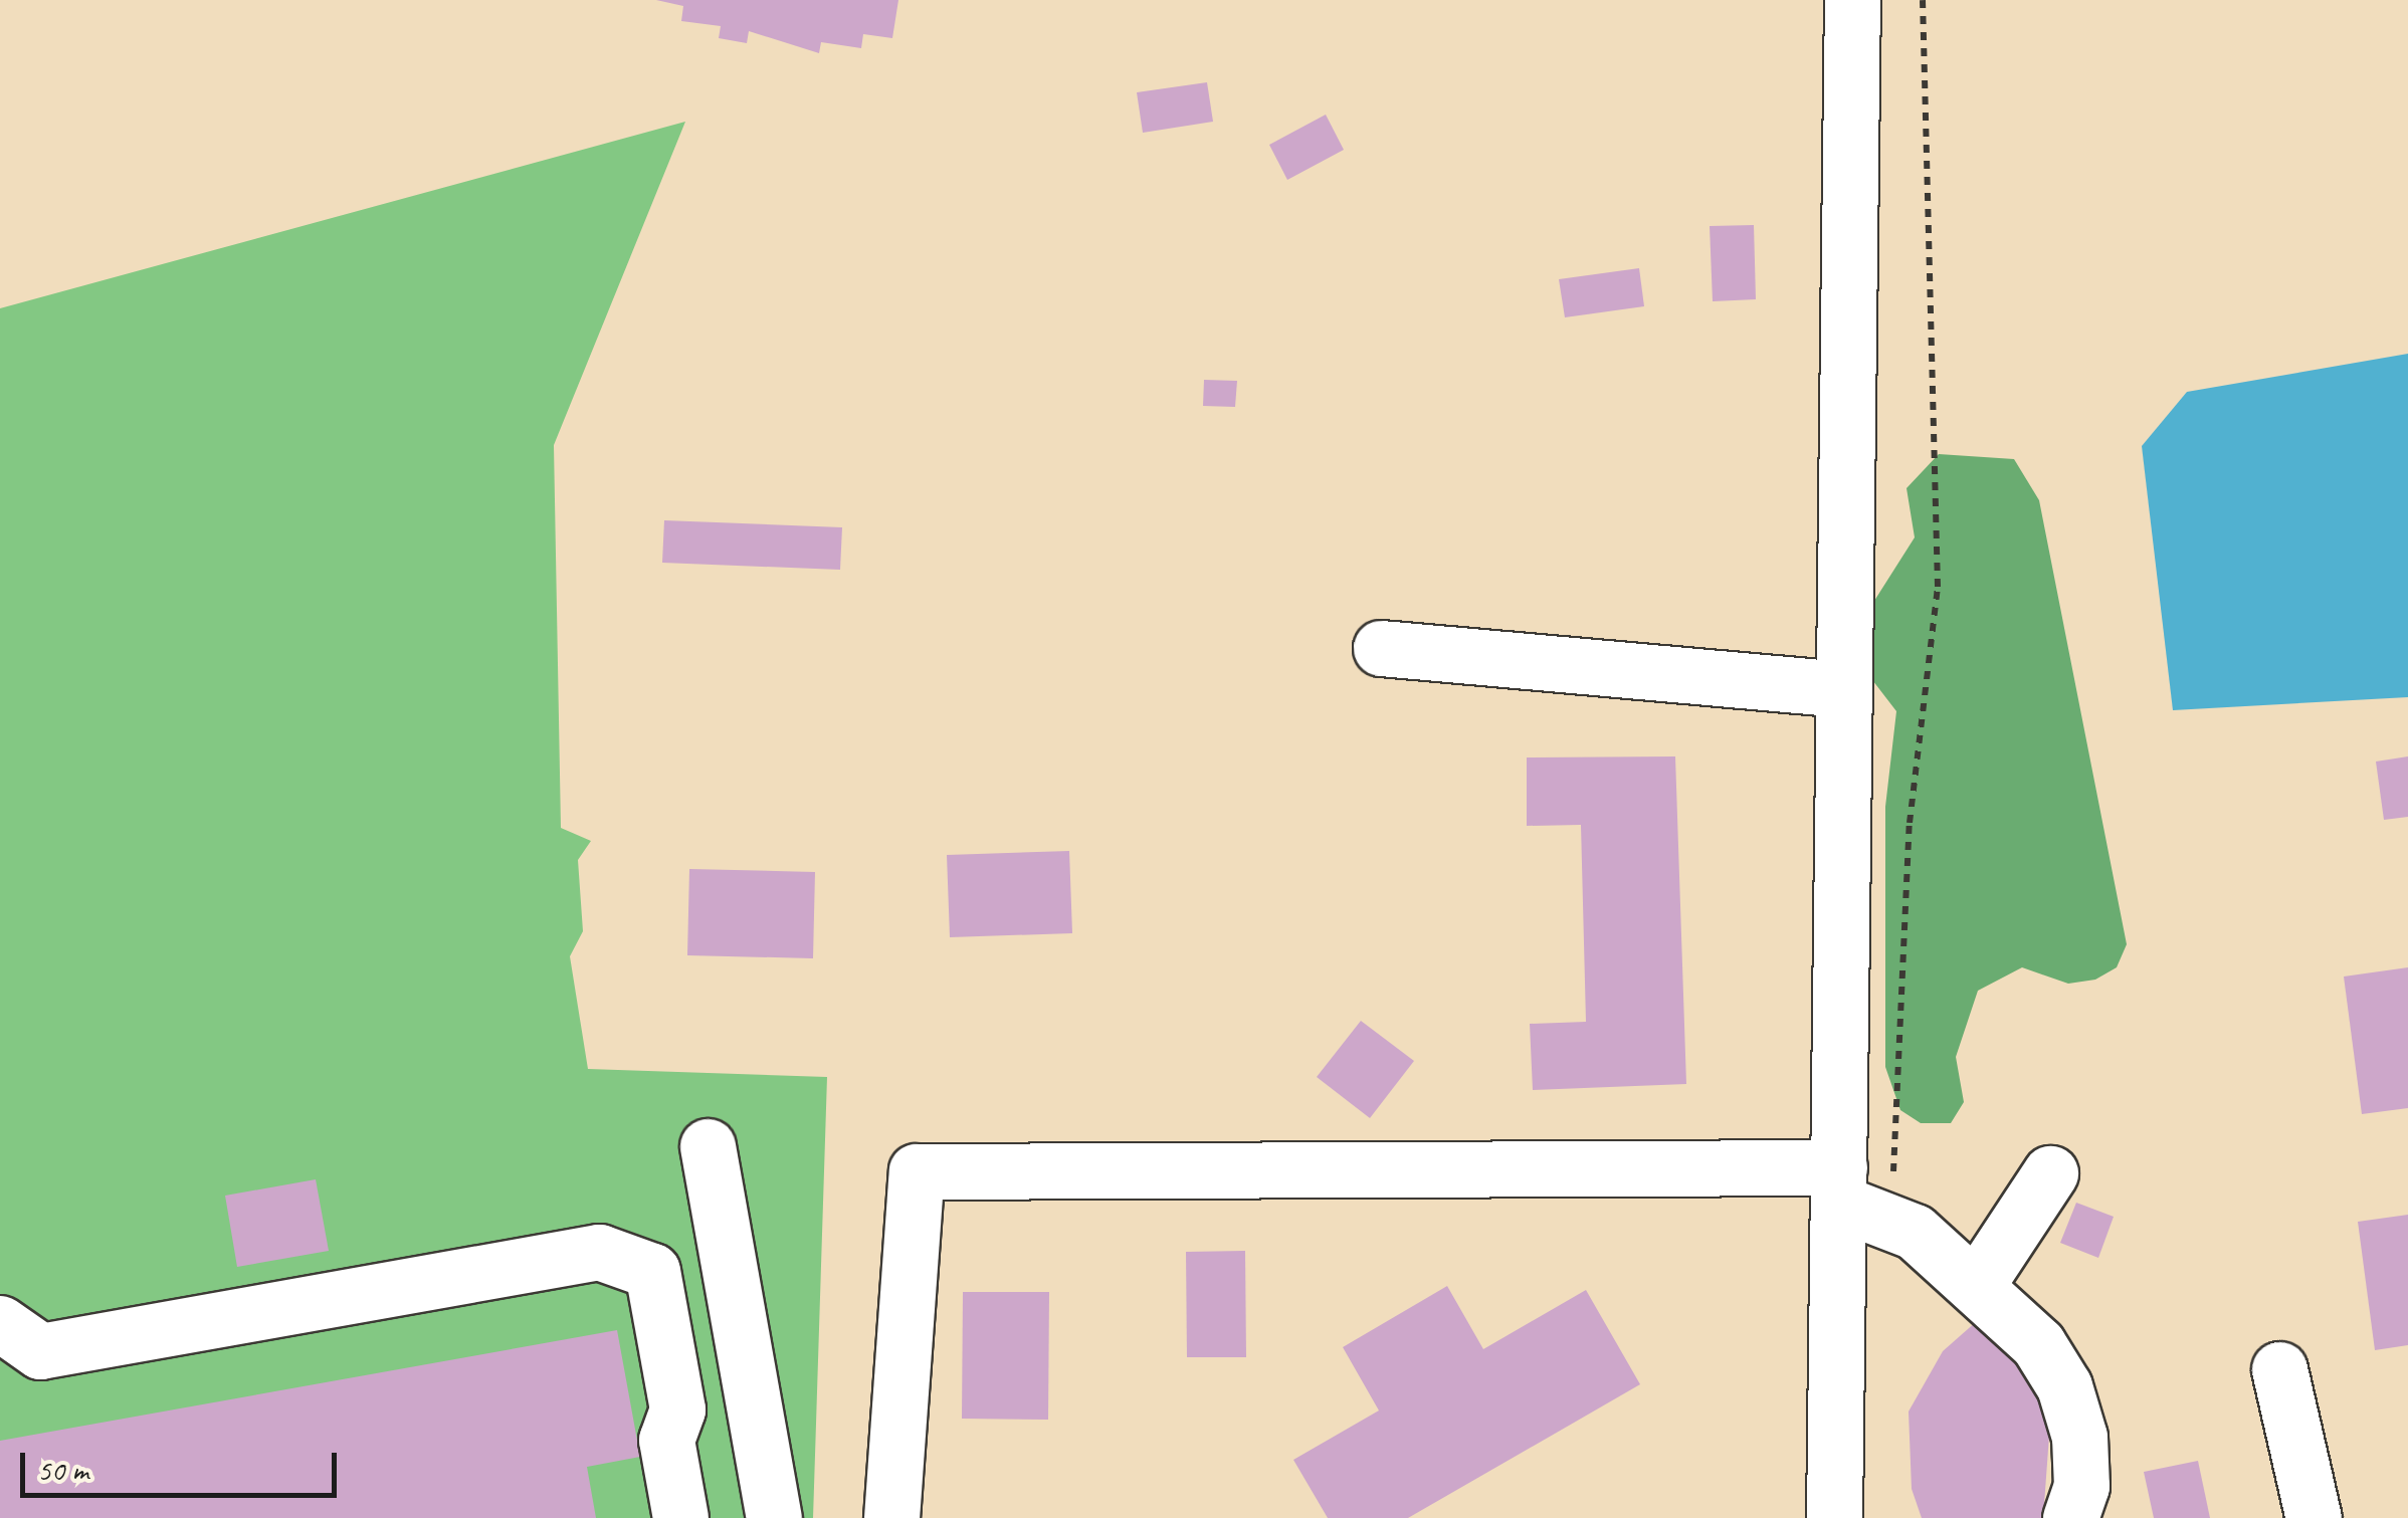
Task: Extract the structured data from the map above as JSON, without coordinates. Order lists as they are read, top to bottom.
{
  "scale_bar": "50 m"
}
